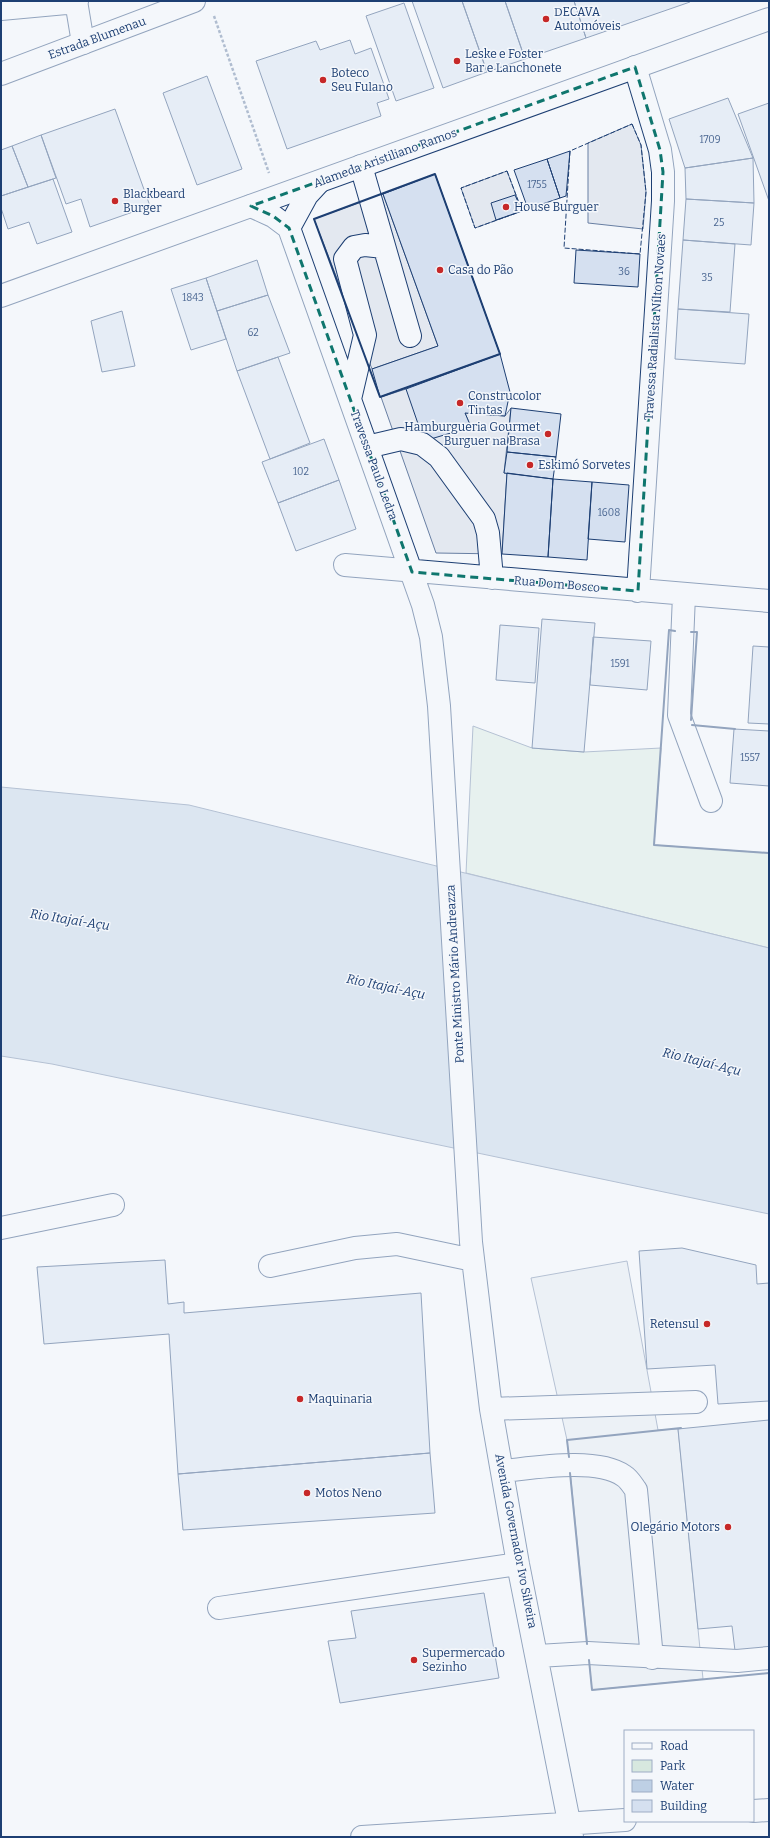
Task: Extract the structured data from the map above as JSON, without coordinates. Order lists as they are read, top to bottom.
{
  "streets": {
    "street": [
      "Estrada Blumenau",
      "Alameda Aristiliano Ramos",
      "Travessa Radialista Nílton Novaes",
      "Travessa Paulo Ledra",
      "Rua Dom Bosco",
      "Ponte Ministro Mário Andreazza",
      "Avenida Governador Ivo Silveira"
    ]
  },
  "crossings": [
    ["Alameda Aristiliano Ramos", "Travessa Radialista Nílton Novaes"],
    ["Travessa Radialista Nílton Novaes", "Rua Dom Bosco"],
    ["Travessa Paulo Ledra", "Rua Dom Bosco"],
    ["Travessa Paulo Ledra", "Ponte Ministro Mário Andreazza"],
    ["Ponte Ministro Mário Andreazza", "Avenida Governador Ivo Silveira"]
  ],
  "water": ["Rio Itajaí-Açu"],
  "places": [
    "DECAVA Automóveis",
    "Leske e Foster Bar e Lanchonete",
    "Boteco Seu Fulano",
    "Blackbeard Burger",
    "House Burguer",
    "Casa do Pão",
    "Construcolor Tintas",
    "Hamburgueria Gourmet Burguer na Brasa",
    "Eskimó Sorvetes",
    "Retensul",
    "Maquinaria",
    "Motos Neno",
    "Olegário Motors",
    "Supermercado Sezinho"
  ],
  "house_numbers": [
    "1709",
    "1755",
    "25",
    "36",
    "35",
    "1843",
    "62",
    "102",
    "1608",
    "1591",
    "1557"
  ],
  "legend": [
    "Road",
    "Park",
    "Water",
    "Building"
  ]
}
